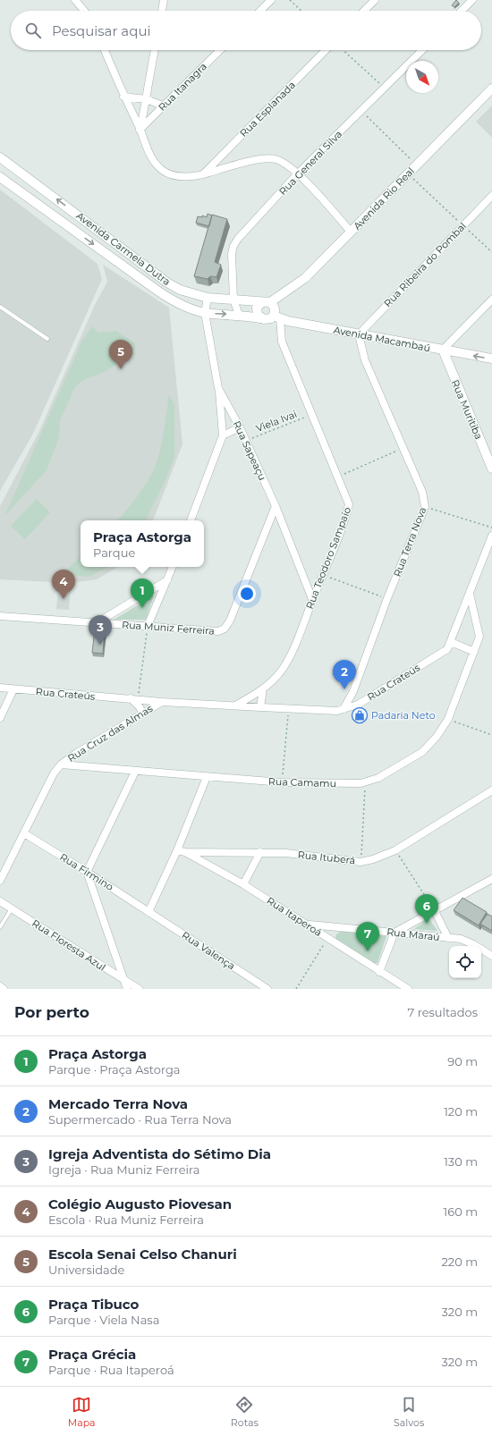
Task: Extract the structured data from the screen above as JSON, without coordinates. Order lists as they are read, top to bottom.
{
  "streets": {
    "street": [
      "Rua Itanagra",
      "Rua Esplanada",
      "Rua General Silva",
      "Avenida Rio Real",
      "Avenida Carmela Dutra",
      "Rua Ribeira do Pombal",
      "Avenida Macambaú",
      "Rua Muritiba",
      "Rua Sapeaçu",
      "Rua Terra Nova",
      "Rua Teodoro Sampaio",
      "Rua Muniz Ferreira",
      "Rua Crateús",
      "Rua Cruz das Almas",
      "Rua Camamu",
      "Rua Ituberá",
      "Rua Firmino",
      "Rua Itaperoá",
      "Rua Maraú",
      "Rua Floresta Azul",
      "Rua Valença"
    ],
    "path": ["Viela Ivai"]
  },
  "crossings": [
    ["Rua General Silva", "Avenida Carmela Dutra"],
    ["Avenida Rio Real", "Avenida Carmela Dutra"],
    ["Avenida Rio Real", "Avenida Macambaú"],
    ["Avenida Rio Real", "Rua Teodoro Sampaio"],
    ["Avenida Carmela Dutra", "Avenida Macambaú"],
    ["Avenida Carmela Dutra", "Rua Sapeaçu"],
    ["Avenida Carmela Dutra", "Rua Teodoro Sampaio"],
    ["Rua Ribeira do Pombal", "Avenida Macambaú"],
    ["Rua Ribeira do Pombal", "Rua Terra Nova"],
    ["Avenida Macambaú", "Rua Muritiba"],
    ["Avenida Macambaú", "Rua Terra Nova"],
    ["Avenida Macambaú", "Rua Teodoro Sampaio"],
    ["Viela Ivai", "Rua Sapeaçu"],
    ["Viela Ivai", "Rua Teodoro Sampaio"],
    ["Rua Sapeaçu", "Rua Teodoro Sampaio"],
    ["Rua Sapeaçu", "Rua Muniz Ferreira"],
    ["Rua Terra Nova", "Rua Crateús"],
    ["Rua Teodoro Sampaio", "Rua Crateús"],
    ["Rua Crateús", "Rua Cruz das Almas"],
    ["Rua Crateús", "Rua Camamu"],
    ["Rua Cruz das Almas", "Rua Camamu"],
    ["Rua Cruz das Almas", "Rua Firmino"],
    ["Rua Ituberá", "Rua Itaperoá"],
    ["Rua Firmino", "Rua Valença"],
    ["Rua Itaperoá", "Rua Maraú"]
  ],
  "places": {
    "shop": ["Padaria Neto"]
  },
  "north": "bottom right",
  "page": {
    "search": "Pesquisar aqui",
    "pins": [
      "5",
      "4",
      "1",
      "3",
      "2",
      "6",
      "7"
    ],
    "popup": ["Praça Astorga", "Parque"],
    "heading": ["Por perto", "7 resultados"],
    "list": [
      {
        "mark": "1",
        "name": "Praça Astorga",
        "note": "Parque · Praça Astorga",
        "value": "90 m"
      },
      {
        "mark": "2",
        "name": "Mercado Terra Nova",
        "note": "Supermercado · Rua Terra Nova",
        "value": "120 m"
      },
      {
        "mark": "3",
        "name": "Igreja Adventista do Sétimo Dia",
        "note": "Igreja · Rua Muniz Ferreira",
        "value": "130 m"
      },
      {
        "mark": "4",
        "name": "Colégio Augusto Piovesan",
        "note": "Escola · Rua Muniz Ferreira",
        "value": "160 m"
      },
      {
        "mark": "5",
        "name": "Escola Senai Celso Chanuri",
        "note": "Universidade",
        "value": "220 m"
      },
      {
        "mark": "6",
        "name": "Praça Tibuco",
        "note": "Parque · Viela Nasa",
        "value": "320 m"
      },
      {
        "mark": "7",
        "name": "Praça Grécia",
        "note": "Parque · Rua Itaperoá",
        "value": "320 m"
      }
    ],
    "nav": ["Mapa", "Rotas", "Salvos"]
  }
}
